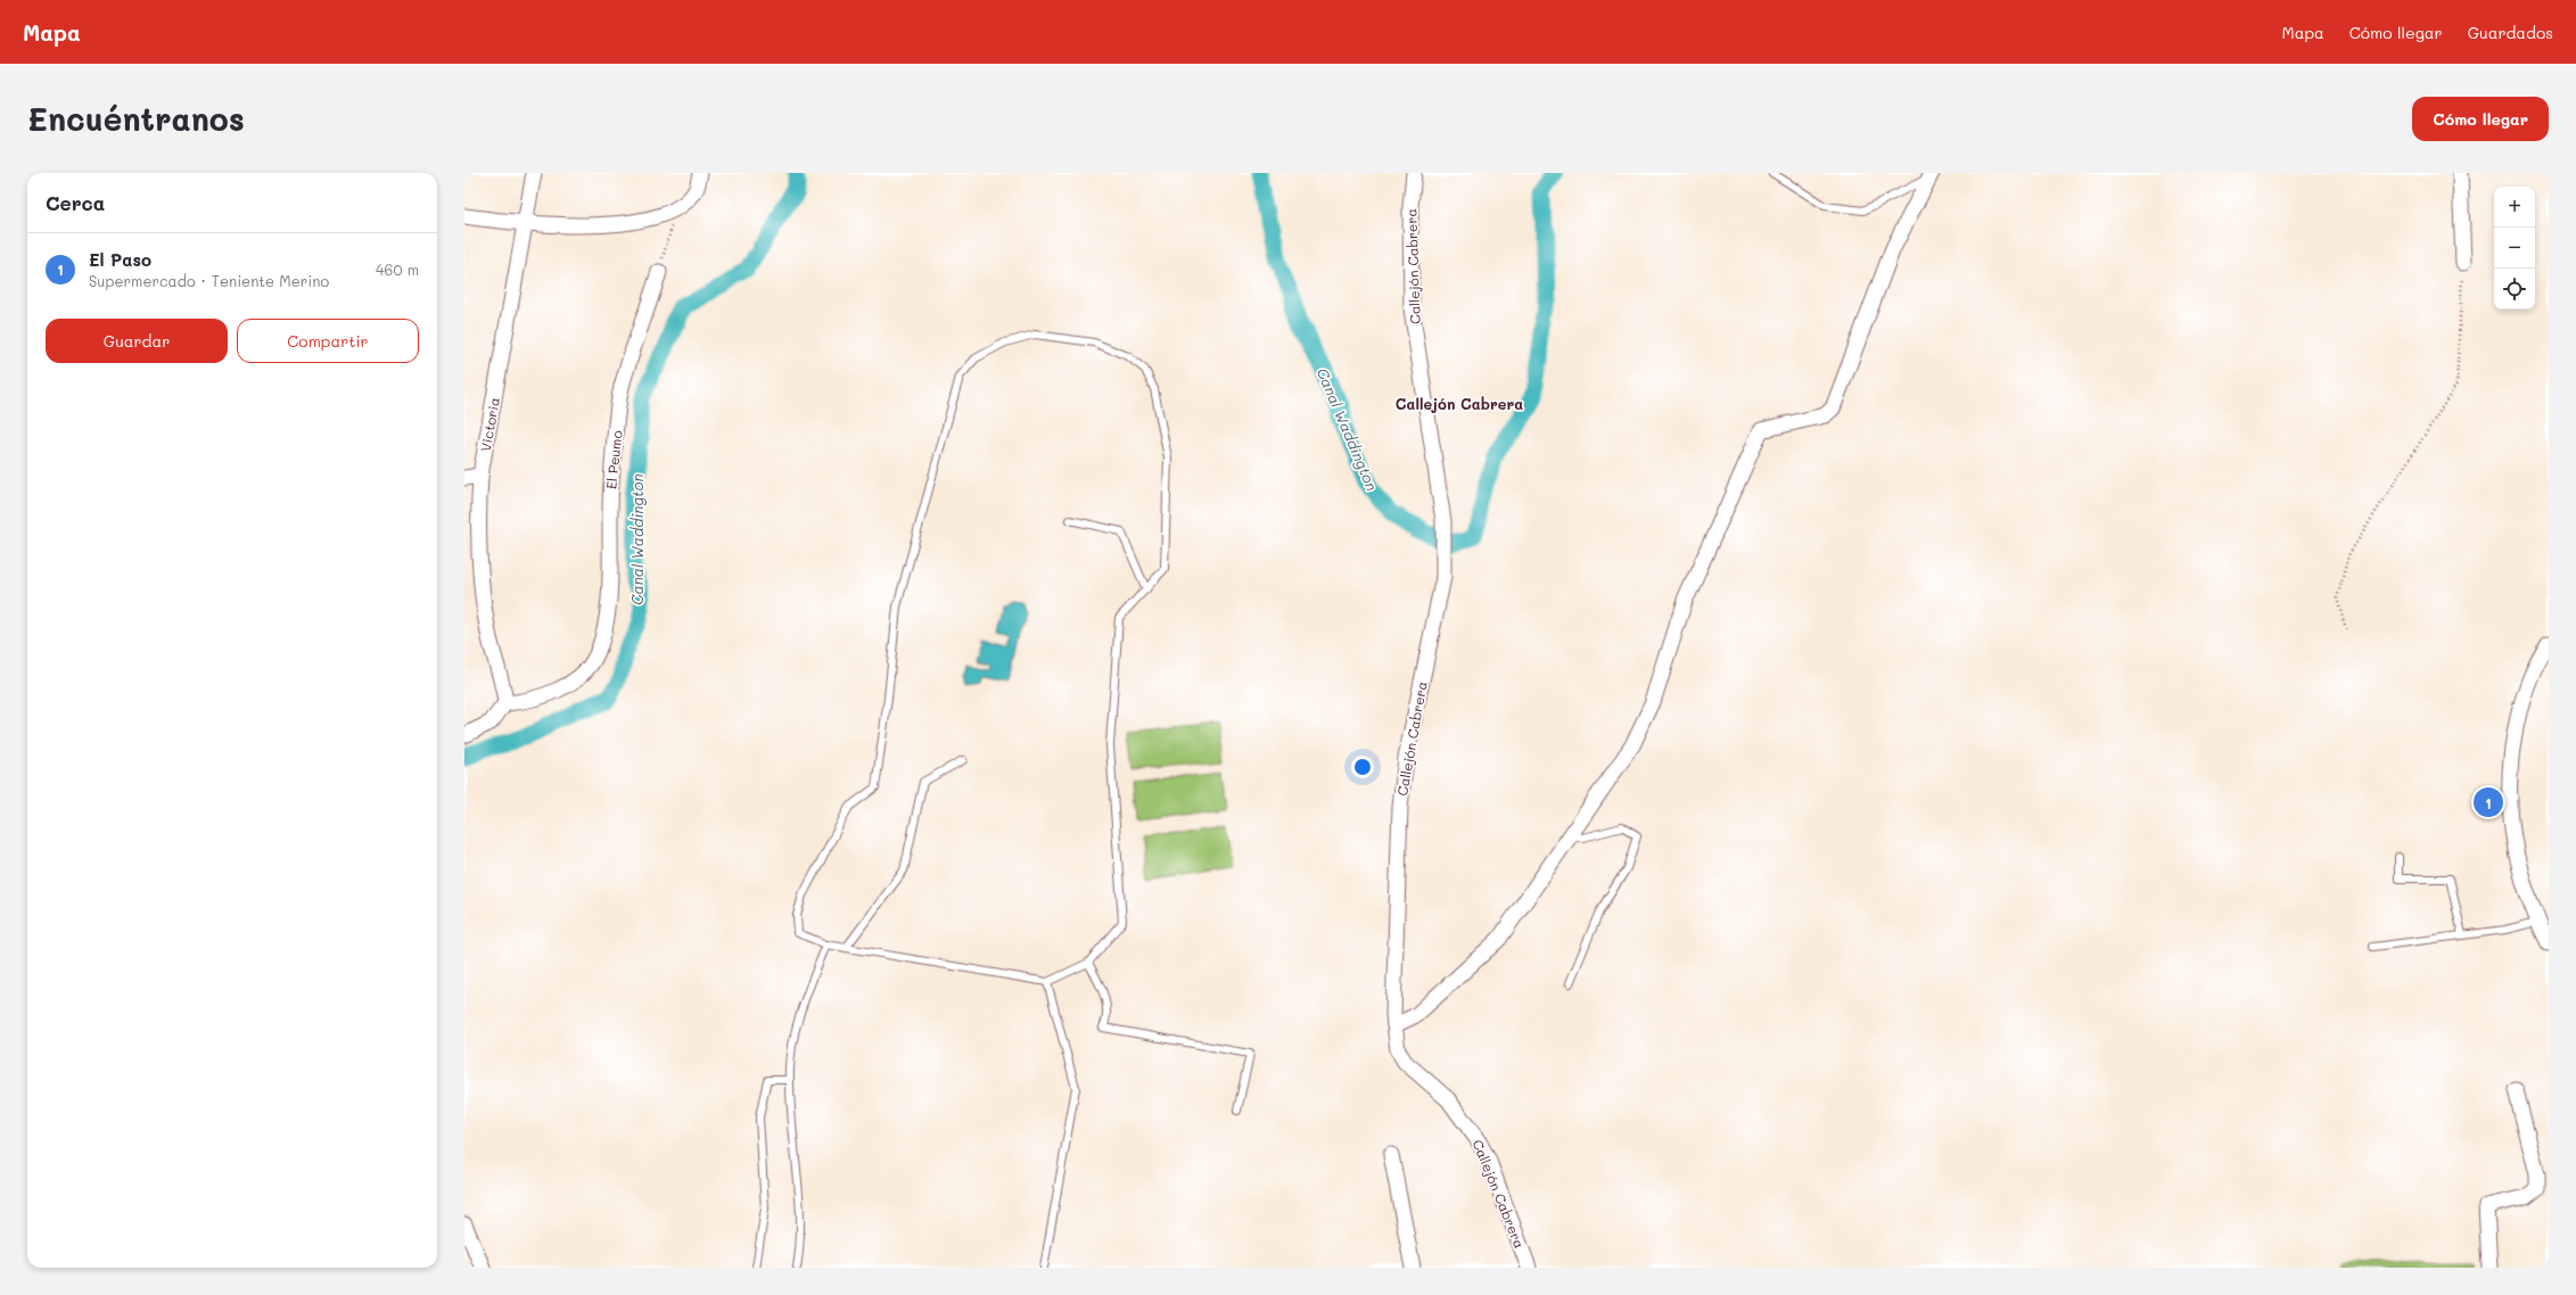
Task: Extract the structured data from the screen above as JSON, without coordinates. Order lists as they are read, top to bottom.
{
  "streets": {
    "street": ["Callejón Cabrera", "Victoria", "El Peumo"]
  },
  "crossings": [
    ["Victoria", "El Peumo"]
  ],
  "districts": ["Callejón Cabrera"],
  "water": ["Canal Waddington"],
  "page": {
    "header": "Mapa",
    "nav": ["Mapa", "Cómo llegar", "Guardados"],
    "buttons": [
      "Cómo llegar",
      ["Guardar", "Compartir"]
    ],
    "title": "Encuéntranos",
    "heading": "Cerca",
    "map_buttons": ["+", "−"],
    "list": [
      {
        "mark": "1",
        "name": "El Paso",
        "note": "Supermercado · Teniente Merino",
        "value": "460 m"
      }
    ],
    "pins": "1"
  }
}
